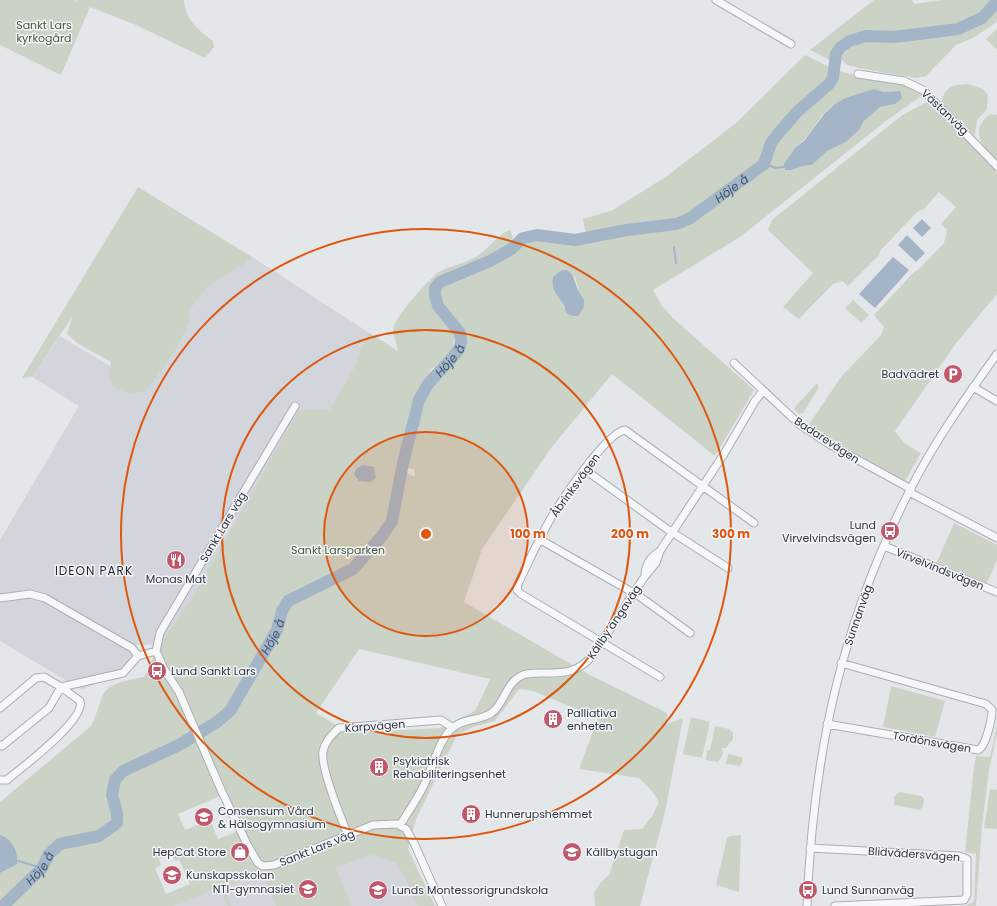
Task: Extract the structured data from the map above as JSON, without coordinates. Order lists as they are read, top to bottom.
{
  "streets": {
    "street": [
      "Västanväg",
      "Badarevägen",
      "Åbrinksvägen",
      "Sankt Lars väg",
      "Virvelvindsvägen",
      "Sunnanväg",
      "Källby ängaväg",
      "Karpvägen",
      "Tordönsvägen",
      "Blidvädersvägen"
    ]
  },
  "crossings": [
    ["Badarevägen", "Sunnanväg"],
    ["Badarevägen", "Källby ängaväg"],
    ["Åbrinksvägen", "Källby ängaväg"],
    ["Sankt Lars väg", "Karpvägen"],
    ["Virvelvindsvägen", "Sunnanväg"],
    ["Sunnanväg", "Tordönsvägen"],
    ["Sunnanväg", "Blidvädersvägen"],
    ["Källby ängaväg", "Karpvägen"]
  ],
  "districts": ["IDEON PARK"],
  "water": ["Höje å"],
  "parks": ["Sankt Lars kyrkogård", "Sankt Larsparken"],
  "places": {
    "parking": ["Badvädret"],
    "bus stop": ["Lund Virvelvindsvägen", "Lund Sankt Lars", "Lund Sunnanväg"],
    "restaurant": ["Monas Mat"],
    "building": ["Palliativa enheten", "Psykiatrisk Rehabiliteringsenhet", "Hunnerupshemmet"],
    "school or university": [
      "Consensum Vård & Hälsogymnasium",
      "Källbystugan",
      "Kunskapsskolan",
      "NTI-gymnasiet",
      "Lunds Montessorigrundskola"
    ],
    "shop": ["HepCat Store"]
  },
  "rings": ["100 m", "200 m", "300 m"]
}
